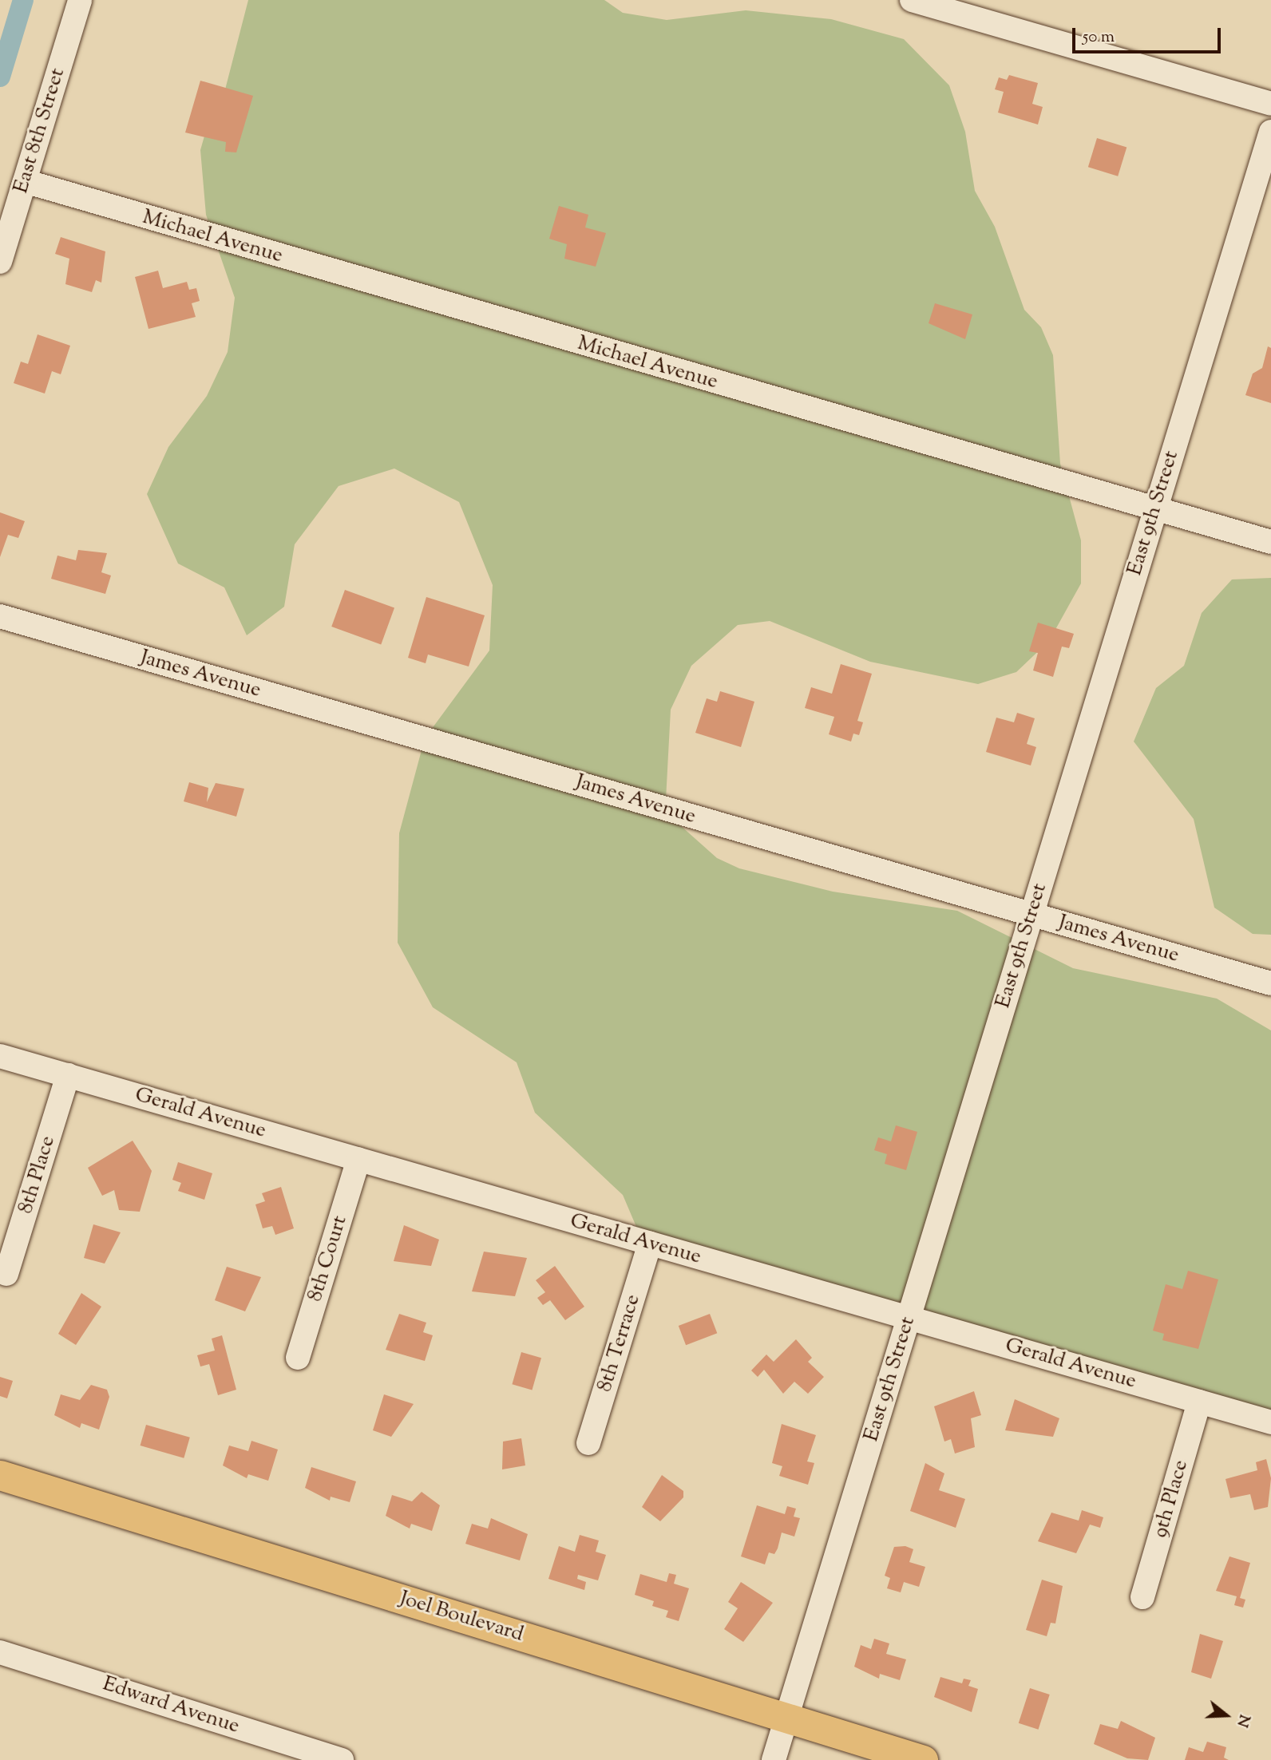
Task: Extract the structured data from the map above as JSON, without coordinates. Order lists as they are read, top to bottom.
{
  "streets": {
    "main road": ["Joel Boulevard"],
    "street": [
      "East 8th Street",
      "Michael Avenue",
      "East 9th Street",
      "James Avenue",
      "Gerald Avenue",
      "8th Place",
      "8th Court",
      "8th Terrace",
      "9th Place",
      "Edward Avenue"
    ]
  },
  "crossings": [
    ["East 8th Street", "Michael Avenue"],
    ["Michael Avenue", "East 9th Street"],
    ["East 9th Street", "James Avenue"],
    ["East 9th Street", "Gerald Avenue"],
    ["East 9th Street", "Joel Boulevard"],
    ["Gerald Avenue", "8th Place"],
    ["Gerald Avenue", "8th Court"],
    ["Gerald Avenue", "8th Terrace"],
    ["Gerald Avenue", "9th Place"]
  ],
  "scale_bar": "50 m",
  "north": "right"
}
